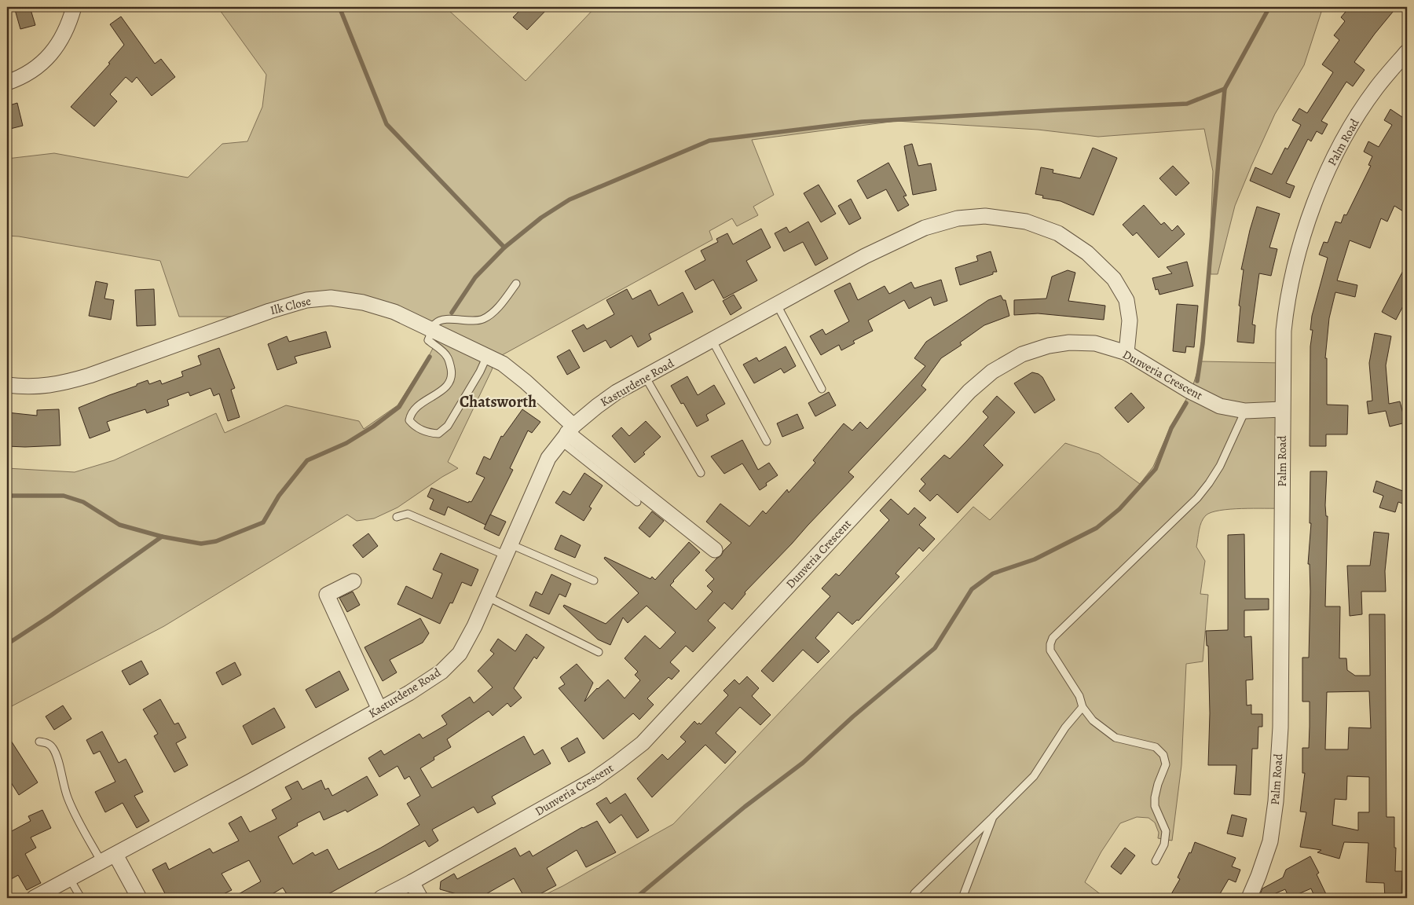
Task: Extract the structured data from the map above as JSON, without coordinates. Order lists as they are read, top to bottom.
{
  "streets": {
    "street": [
      "Palm Road",
      "Ilk Close",
      "Dunveria Crescent",
      "Kasturdene Road"
    ]
  },
  "crossings": [
    ["Palm Road", "Dunveria Crescent"],
    ["Ilk Close", "Kasturdene Road"],
    ["Dunveria Crescent", "Kasturdene Road"]
  ],
  "districts": ["Chatsworth"]
}
